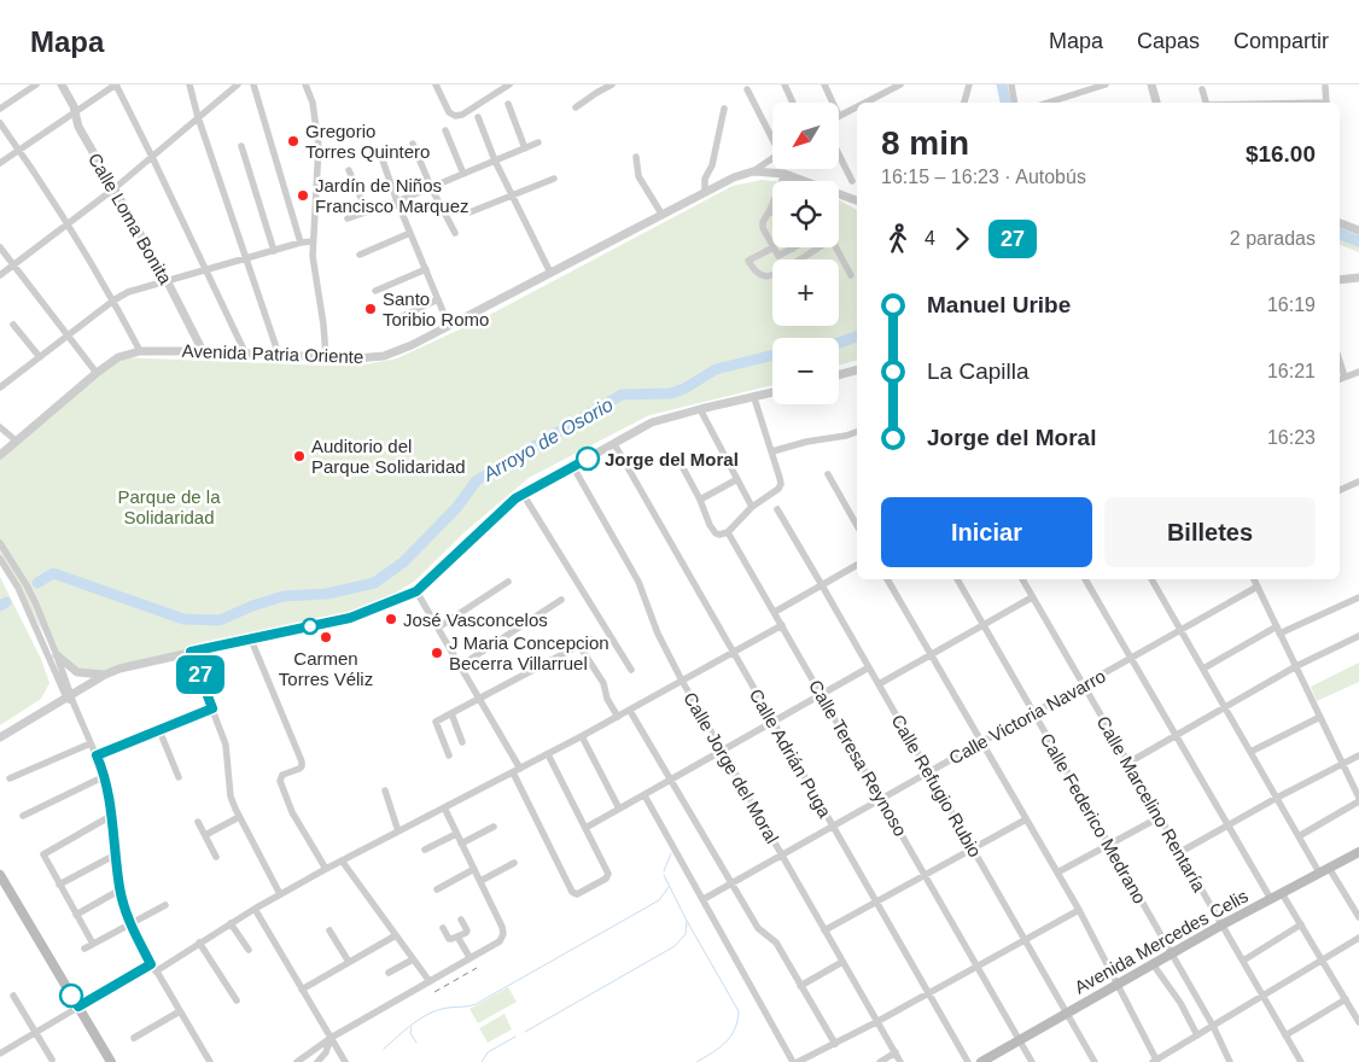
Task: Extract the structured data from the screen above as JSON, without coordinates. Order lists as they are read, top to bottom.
{
  "streets": {
    "main road": ["Avenida Mercedes Celis"],
    "street": [
      "Calle Loma Bonita",
      "Avenida Patria Oriente",
      "Calle Victoria Navarro",
      "Calle Adrián Puga",
      "Calle Teresa Reynoso",
      "Calle Jorge del Moral",
      "Calle Refugio Rubio",
      "Calle Marcelino Rentaría",
      "Calle Federico Medrano"
    ]
  },
  "crossings": [
    ["Calle Loma Bonita", "Avenida Patria Oriente"],
    ["Calle Victoria Navarro", "Calle Adrián Puga"],
    ["Calle Victoria Navarro", "Calle Teresa Reynoso"],
    ["Calle Victoria Navarro", "Calle Jorge del Moral"],
    ["Calle Victoria Navarro", "Calle Refugio Rubio"],
    ["Calle Victoria Navarro", "Calle Marcelino Rentaría"],
    ["Calle Victoria Navarro", "Calle Federico Medrano"],
    ["Calle Teresa Reynoso", "Avenida Mercedes Celis"],
    ["Calle Refugio Rubio", "Avenida Mercedes Celis"],
    ["Calle Marcelino Rentaría", "Avenida Mercedes Celis"],
    ["Calle Federico Medrano", "Avenida Mercedes Celis"]
  ],
  "water": ["Arroyo de Osorio"],
  "parks": ["Parque de la Solidaridad"],
  "places": [
    "Gregorio Torres Quintero",
    "Jardín de Niños Francisco Marquez",
    "Santo Toribio Romo",
    "Auditorio del Parque Solidaridad",
    "Jorge del Moral",
    "José Vasconcelos",
    "Carmen Torres Véliz",
    "J Maria Concepcion Becerra Villarruel"
  ],
  "lines": ["bus line 27"],
  "north": "bottom left",
  "page": {
    "header": "Mapa",
    "nav": ["Mapa", "Capas", "Compartir"],
    "on_map": "27",
    "map_buttons": ["+", "−"],
    "heading": ["8 min", "16:15 – 16:23 · Autobús", "$16.00"],
    "legs": ["4", "27", "2 paradas"],
    "list": [
      {
        "name": "Manuel Uribe",
        "value": "16:19"
      },
      {
        "name": "La Capilla",
        "value": "16:21"
      },
      {
        "name": "Jorge del Moral",
        "value": "16:23"
      }
    ],
    "buttons": ["Iniciar", "Billetes"]
  }
}
